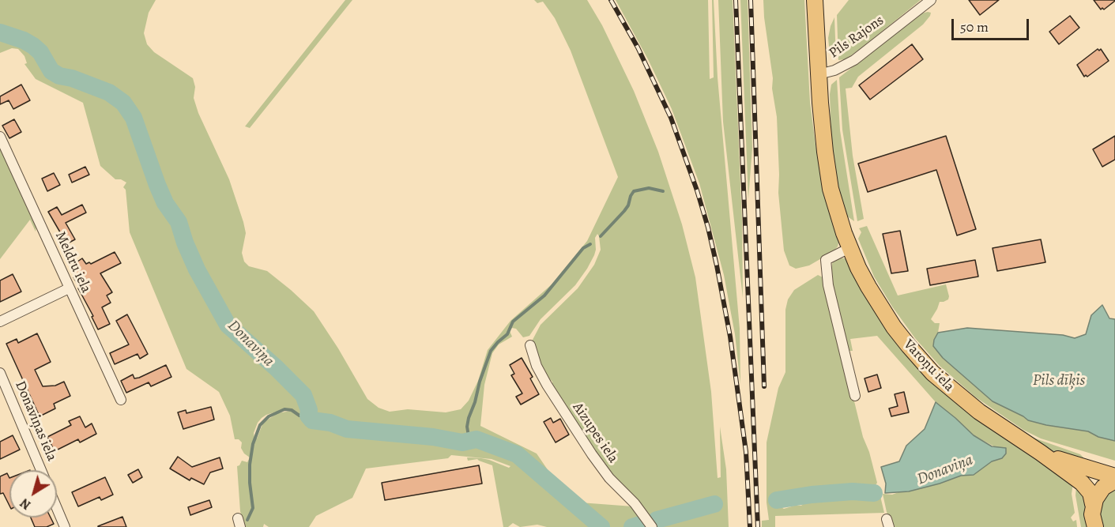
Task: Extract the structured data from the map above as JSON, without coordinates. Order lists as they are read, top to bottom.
{
  "streets": {
    "highway": ["Varoņu iela"],
    "street": [
      "Pils Rajons",
      "Meldru iela",
      "Donaviņas iela",
      "Aizupes iela"
    ]
  },
  "crossings": [
    ["Pils Rajons", "Varoņu iela"]
  ],
  "water": ["Donaviņa", "Pils dīķis"],
  "scale_bar": "50 m",
  "north": "bottom left"
}
